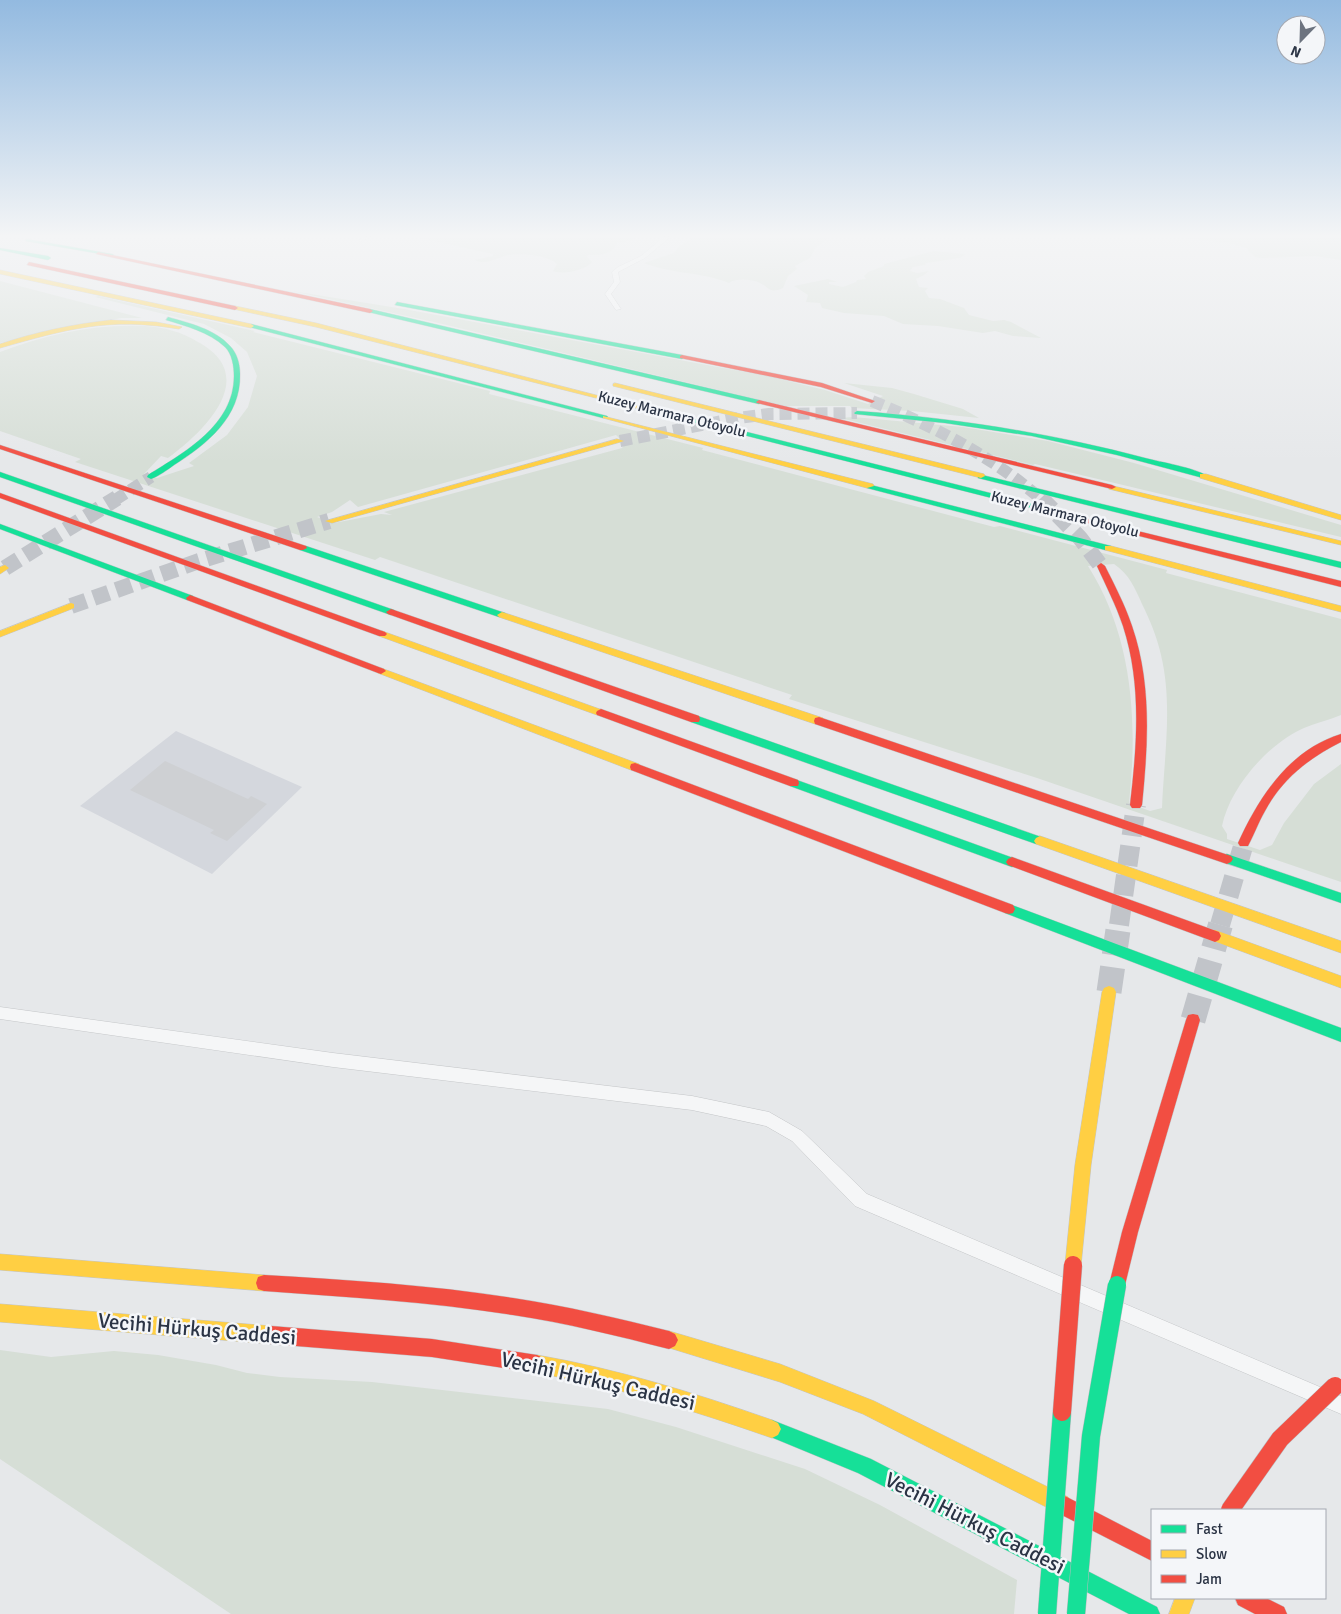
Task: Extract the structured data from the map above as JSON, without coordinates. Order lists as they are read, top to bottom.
{
  "streets": {
    "main road": ["Kuzey Marmara Otoyolu", "Vecihi Hürkuş Caddesi"]
  },
  "legend": ["Fast", "Slow", "Jam"],
  "north": "bottom left"
}
